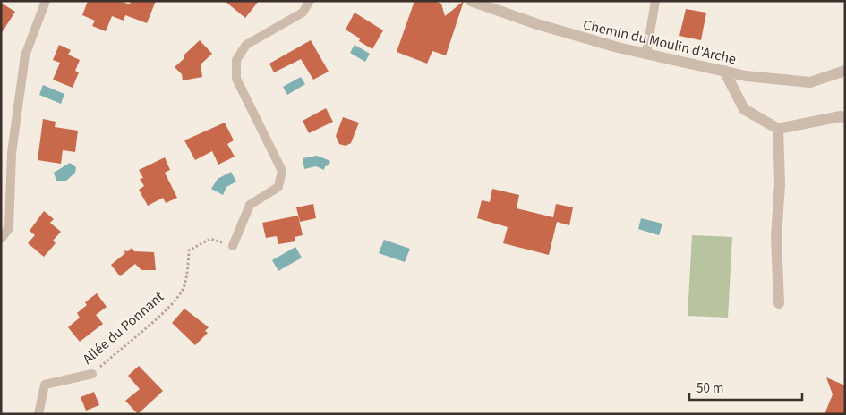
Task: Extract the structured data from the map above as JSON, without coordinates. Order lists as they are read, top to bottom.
{
  "streets": {
    "street": ["Chemin du Moulin d'Arche"],
    "lane": ["Allée du Ponnant"]
  },
  "scale_bar": "50 m"
}
